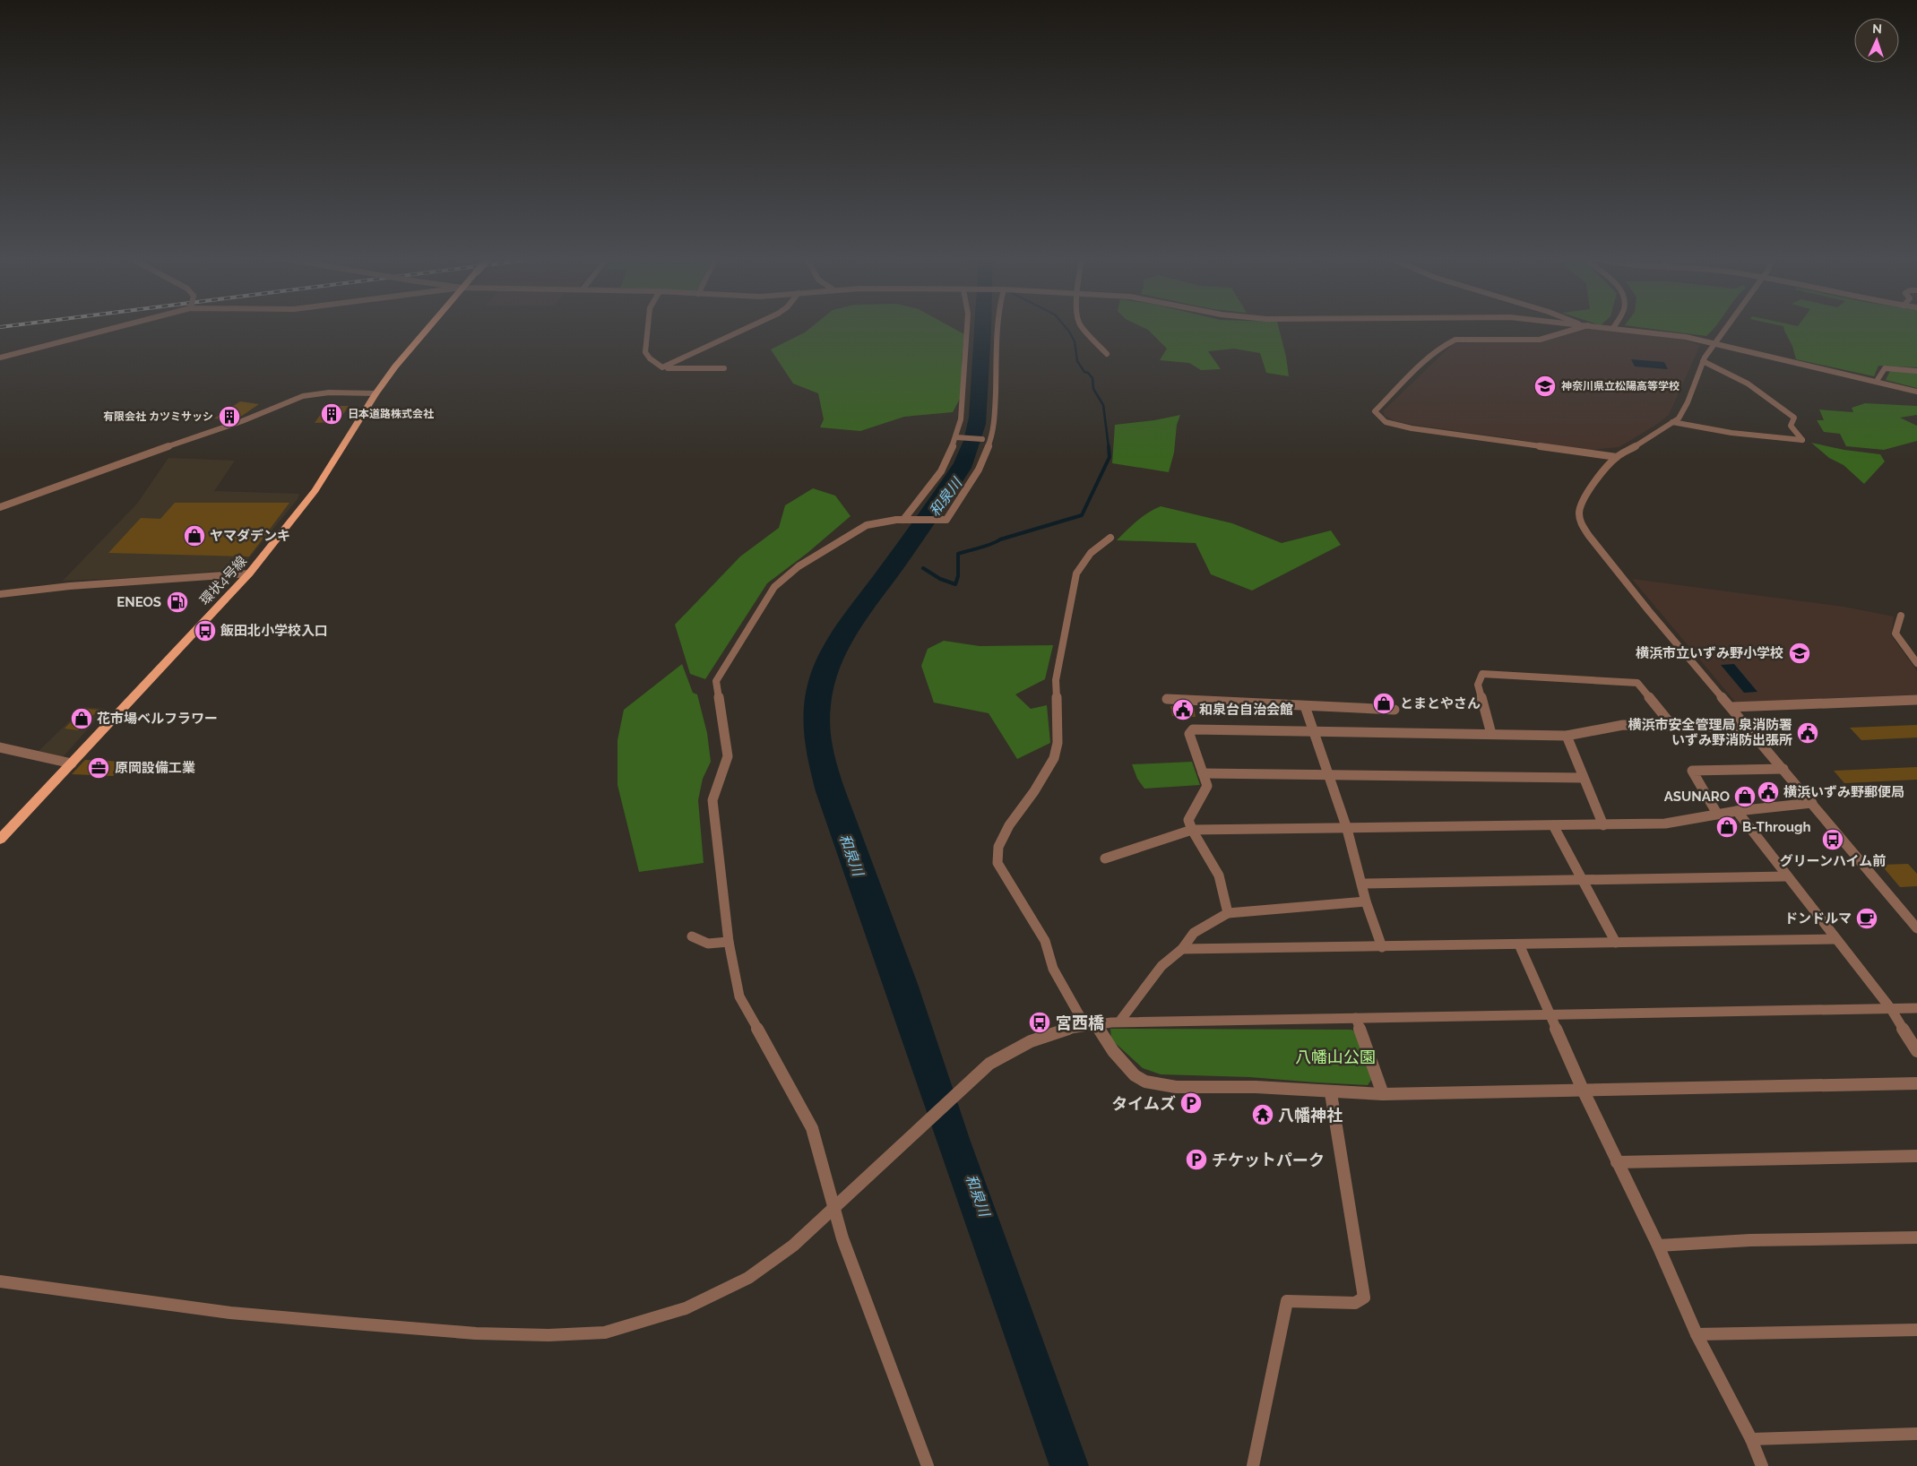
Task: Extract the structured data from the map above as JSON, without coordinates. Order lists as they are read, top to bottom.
{
  "streets": {
    "main road": ["環状4号線"]
  },
  "water": ["和泉川"],
  "parks": ["八幡山公園"],
  "places": {
    "school or university": ["神奈川県立松陽高等学校", "横浜市立いずみ野小学校"],
    "building": ["日本道路株式会社", "有限会社 カツミサッシ"],
    "shop": [
      "ヤマダデンキ",
      "とまとやさん",
      "花市場ベルフラワー",
      "ASUNARO",
      "B-Through"
    ],
    "fuel station": ["ENEOS"],
    "bus stop": ["飯田北小学校入口", "グリーンハイム前", "宮西橋"],
    "public building": ["和泉台自治会館", "横浜市安全管理局 泉消防署 いずみ野消防出張所", "横浜いずみ野郵便局"],
    "office": ["原岡設備工業"],
    "cafe": ["ドンドルマ"],
    "parking": ["タイムズ", "チケットパーク"],
    "temple": ["八幡神社"]
  },
  "north": "top"
}
